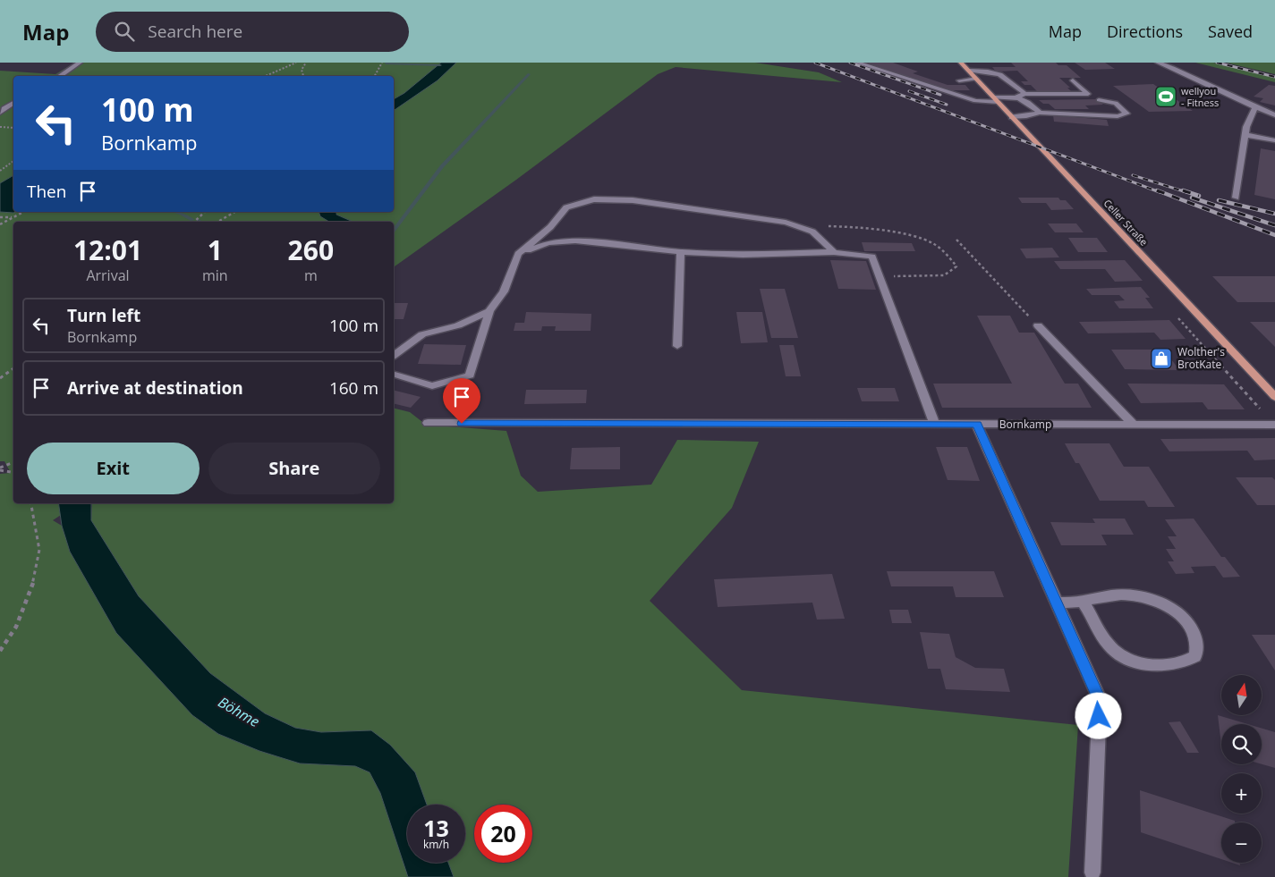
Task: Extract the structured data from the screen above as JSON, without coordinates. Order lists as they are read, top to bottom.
{
  "streets": {
    "main road": ["Celler Straße"],
    "street": ["Bornkamp"]
  },
  "water": ["Böhme"],
  "places": {
    "sports": ["wellyou - Fitness"],
    "shop": ["Wolther's BrotKate"]
  },
  "north": "top",
  "page": {
    "header": "Map",
    "search": "Search here",
    "nav": ["Map", "Directions", "Saved"],
    "turn": ["100 m", "Bornkamp"],
    "then": "Then",
    "eta": [
      "12:01",
      "Arrival",
      "1",
      "min",
      "260",
      "m"
    ],
    "list": [
      {
        "name": "Turn left",
        "note": "Bornkamp",
        "value": "100 m"
      },
      {
        "name": "Arrive at destination",
        "value": "160 m"
      }
    ],
    "buttons": ["Exit", "Share"],
    "map_buttons": ["+", "−"],
    "speed": "13 km/h",
    "limit": "20"
  }
}
